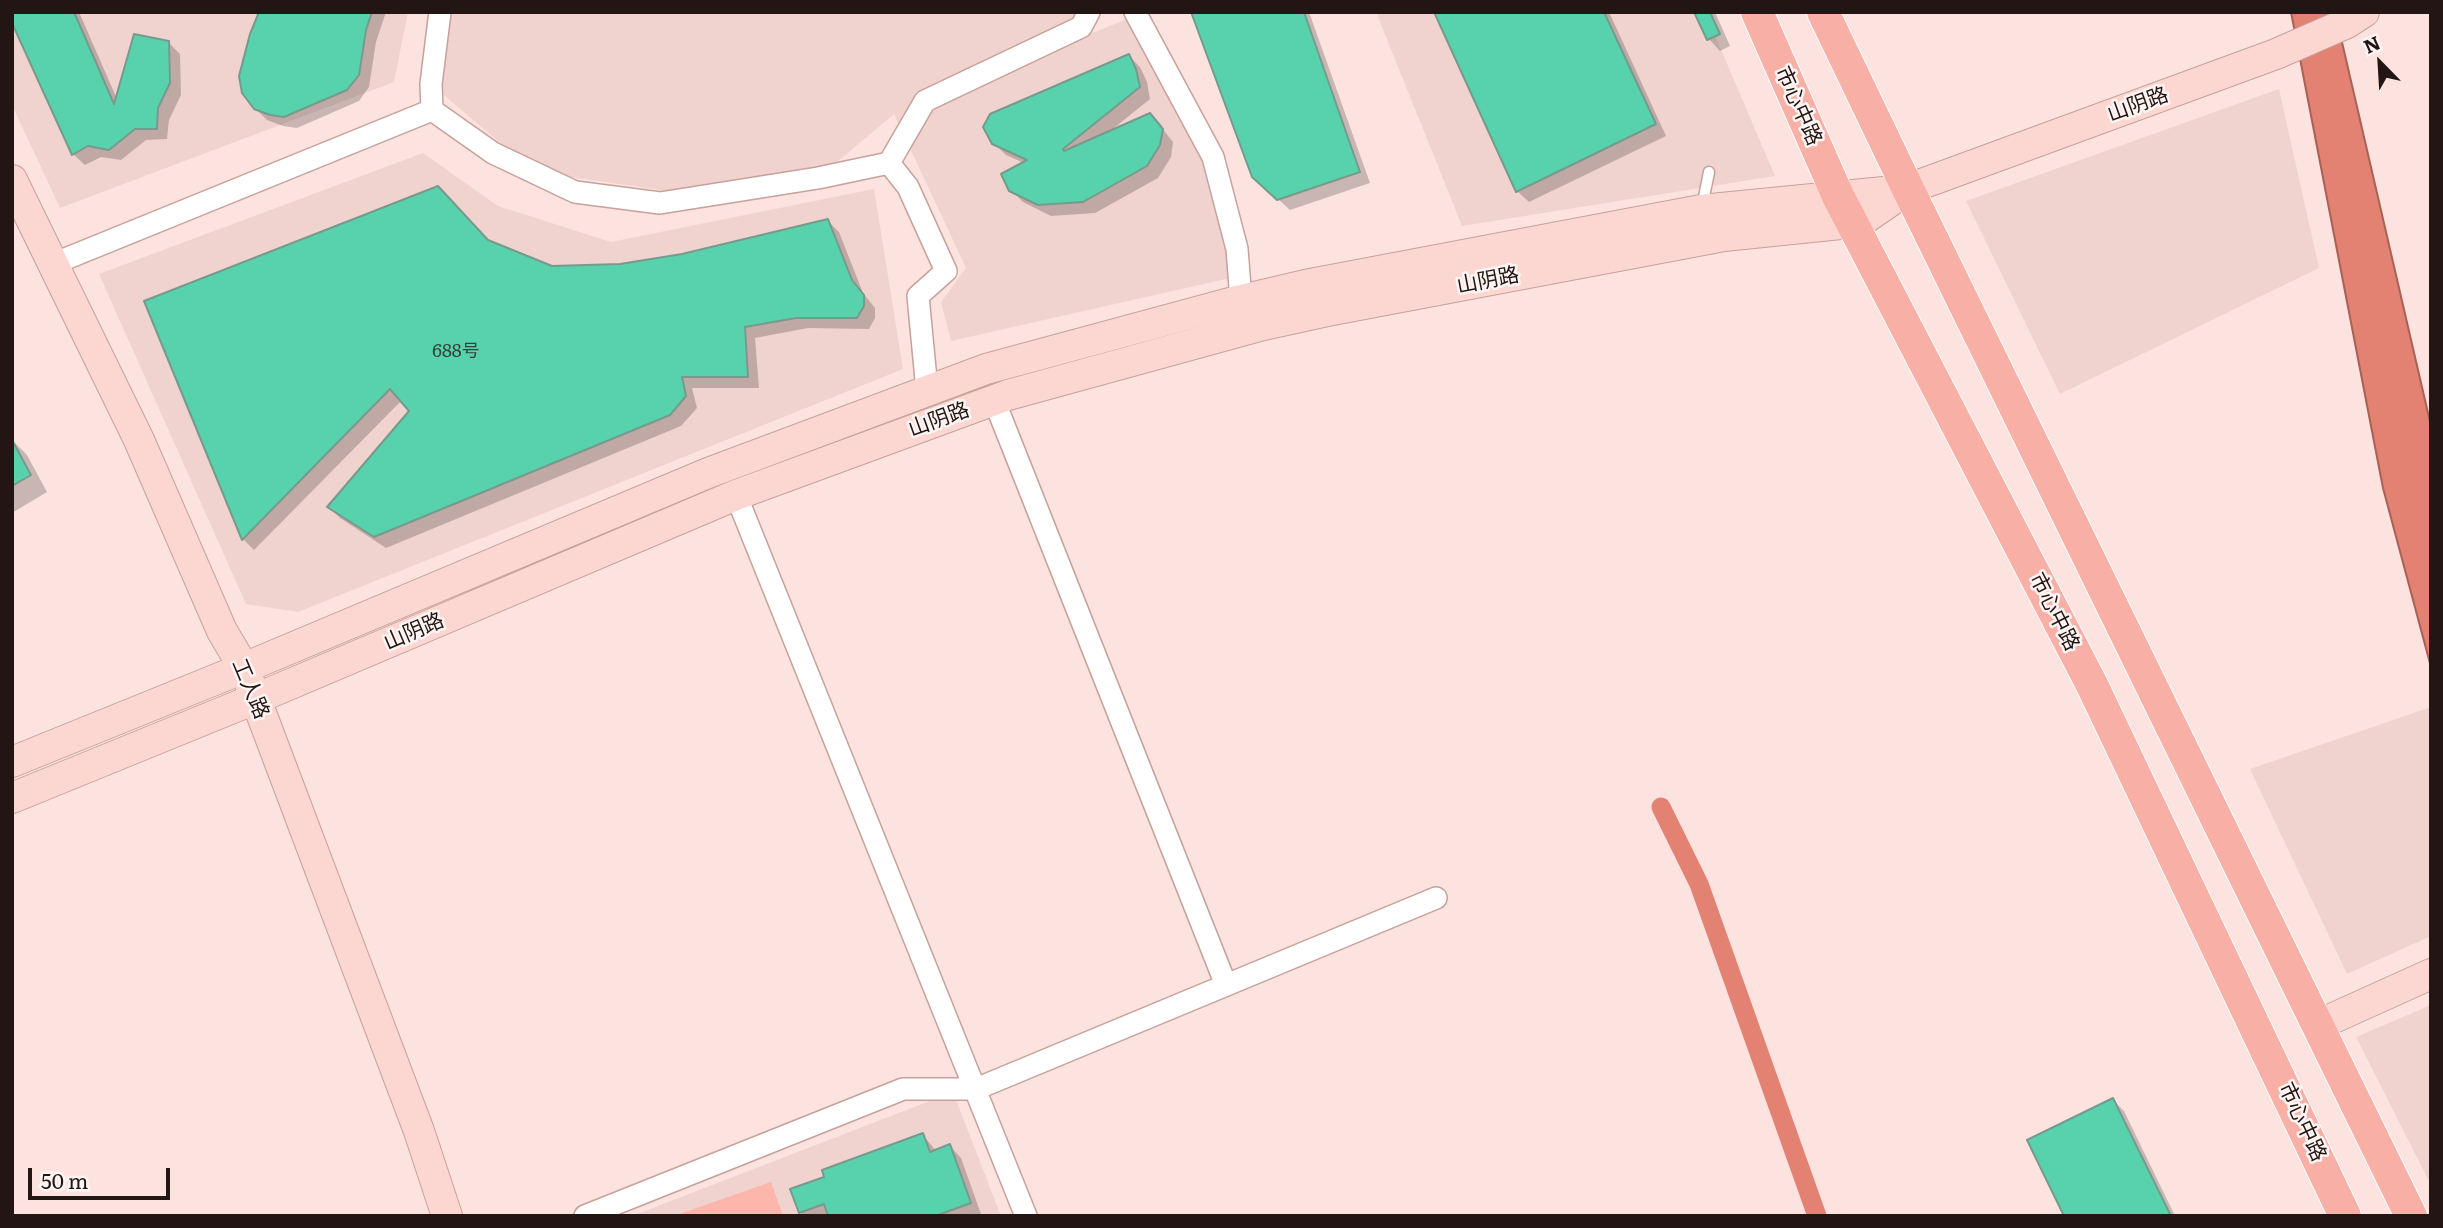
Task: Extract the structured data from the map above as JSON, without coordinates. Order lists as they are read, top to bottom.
{
  "streets": {
    "main road": ["山阴路", "市心中路", "工人路"]
  },
  "crossings": [
    ["山阴路", "市心中路"],
    ["山阴路", "工人路"]
  ],
  "house_numbers": ["688号"],
  "scale_bar": "50 m",
  "north": "top left"
}
